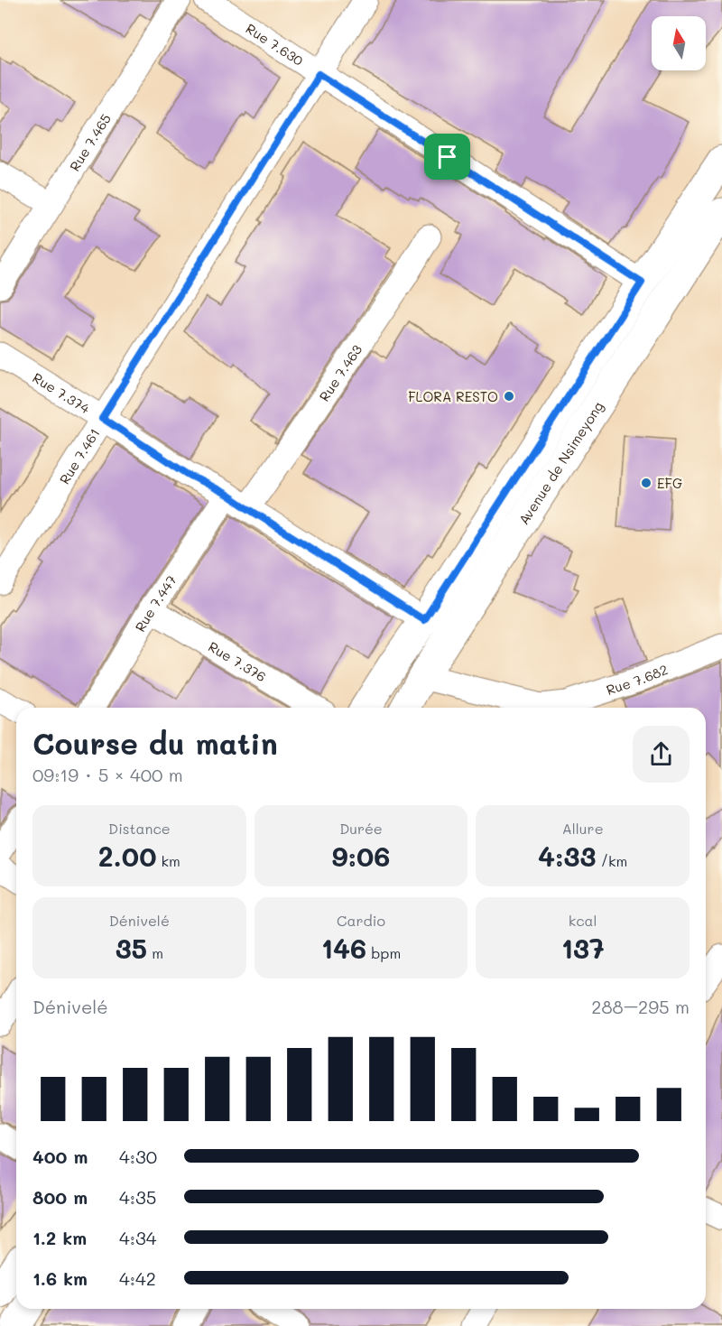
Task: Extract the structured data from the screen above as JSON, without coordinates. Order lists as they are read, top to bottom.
{
  "streets": {
    "main road": ["Avenue de Nsimeyong"],
    "street": [
      "Rue 7.630",
      "Rue 7.465",
      "Rue 7.463",
      "Rue 7.374",
      "Rue 7.461",
      "Rue 7.447",
      "Rue 7.376",
      "Rue 7.682"
    ]
  },
  "crossings": [
    ["Rue 7.630", "Rue 7.461"],
    ["Rue 7.463", "Rue 7.374"],
    ["Rue 7.463", "Rue 7.447"],
    ["Rue 7.374", "Rue 7.461"],
    ["Rue 7.374", "Rue 7.447"],
    ["Avenue de Nsimeyong", "Rue 7.682"],
    ["Rue 7.447", "Rue 7.376"]
  ],
  "places": ["FLORA RESTO", "EFG"],
  "north": "top",
  "page": {
    "heading": ["Course du matin", "09:19 · 5 × 400 m"],
    "stats": [
      ["Distance", "2.00 km"],
      ["Durée", "9:06"],
      ["Allure", "4:33 /km"],
      ["Dénivelé", "35 m"],
      ["Cardio", "146 bpm"],
      ["kcal", "137"]
    ],
    "chart": ["Dénivelé", "288–295 m"],
    "list": [
      {
        "name": "400 m",
        "note": "4:30"
      },
      {
        "name": "800 m",
        "note": "4:35"
      },
      {
        "name": "1.2 km",
        "note": "4:34"
      },
      {
        "name": "1.6 km",
        "note": "4:42"
      }
    ]
  }
}
